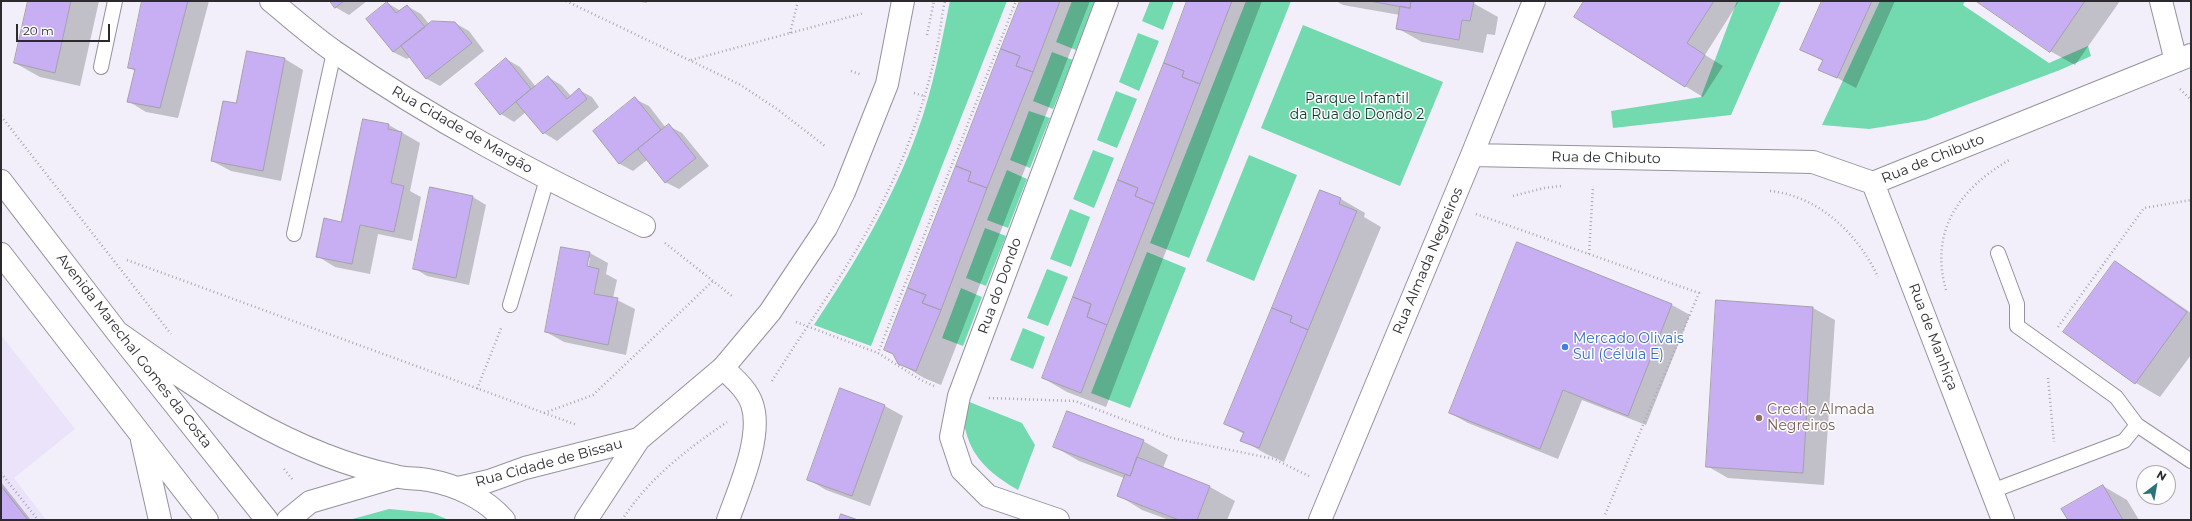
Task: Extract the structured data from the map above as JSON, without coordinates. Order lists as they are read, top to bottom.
{
  "streets": {
    "street": [
      "Rua Cidade de Margão",
      "Rua de Chibuto",
      "Rua Almada Negreiros",
      "Rua do Dondo",
      "Rua de Manhiça",
      "Avenida Marechal Gomes da Costa",
      "Rua Cidade de Bissau"
    ]
  },
  "crossings": [
    ["Rua de Chibuto", "Rua Almada Negreiros"],
    ["Rua de Chibuto", "Rua de Manhiça"]
  ],
  "parks": ["Parque Infantil da Rua do Dondo 2"],
  "places": ["Mercado Olivais Sul (Célula E)", "Creche Almada Negreiros"],
  "scale_bar": "20 m",
  "north": "top right"
}
